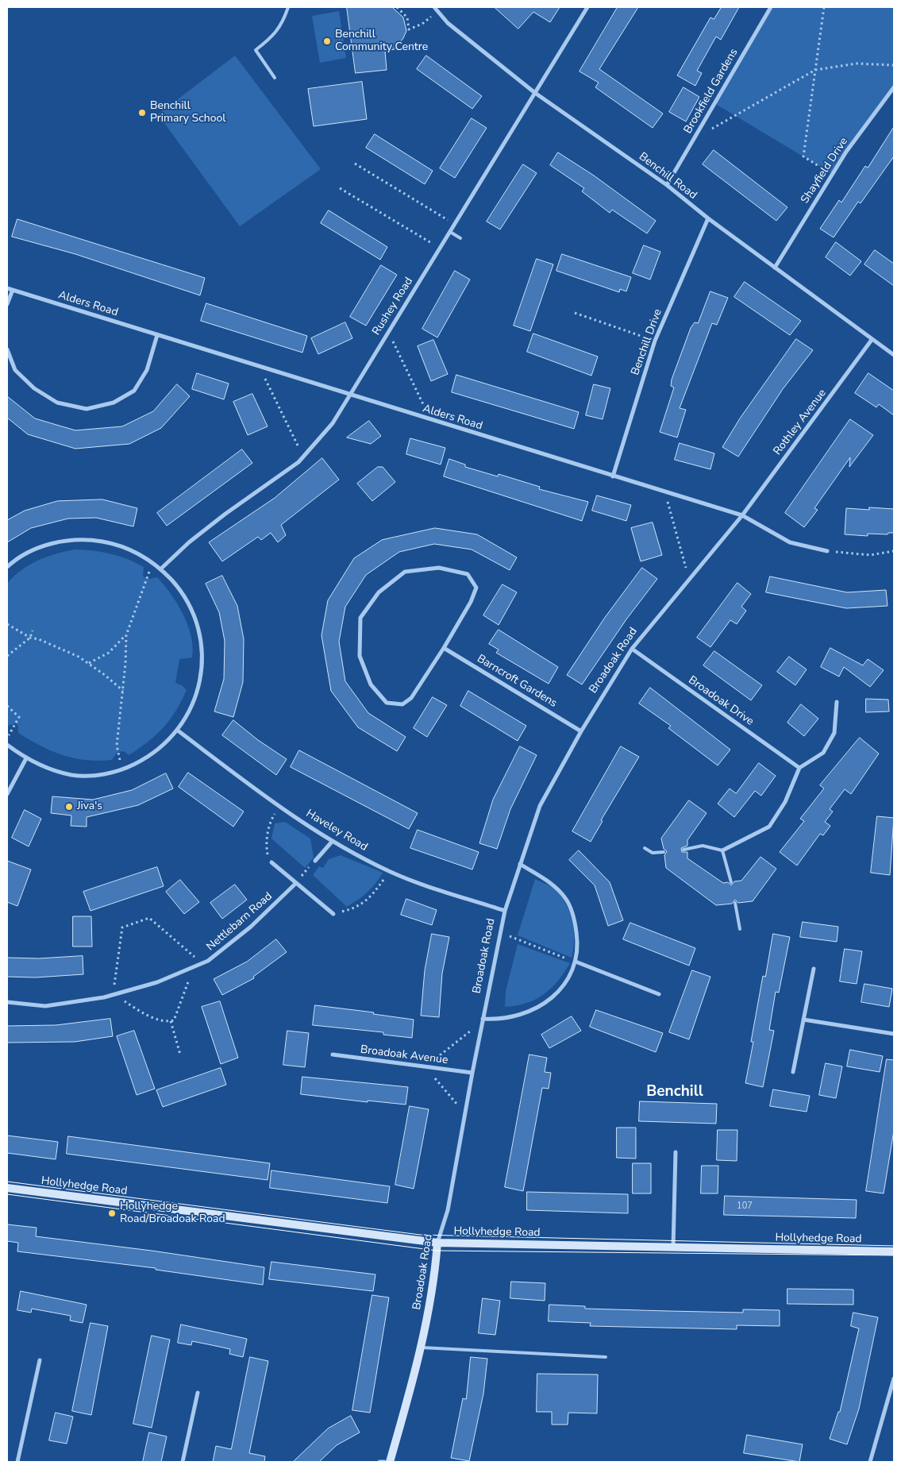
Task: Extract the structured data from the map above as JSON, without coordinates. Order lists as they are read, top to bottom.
{
  "streets": {
    "street": [
      "Brookfield Gardens",
      "Shayfield Drive",
      "Benchill Road",
      "Alders Road",
      "Rushey Road",
      "Benchill Drive",
      "Rothley Avenue",
      "Broadoak Road",
      "Barncroft Gardens",
      "Broadoak Drive",
      "Haveley Road",
      "Nettlebarn Road",
      "Broadoak Avenue",
      "Hollyhedge Road"
    ]
  },
  "crossings": [
    ["Brookfield Gardens", "Benchill Road"],
    ["Shayfield Drive", "Benchill Road"],
    ["Benchill Road", "Rushey Road"],
    ["Benchill Road", "Benchill Drive"],
    ["Benchill Road", "Rothley Avenue"],
    ["Alders Road", "Rushey Road"],
    ["Alders Road", "Benchill Drive"],
    ["Alders Road", "Rothley Avenue"],
    ["Alders Road", "Broadoak Road"],
    ["Rothley Avenue", "Broadoak Road"],
    ["Broadoak Road", "Barncroft Gardens"],
    ["Broadoak Road", "Broadoak Drive"],
    ["Broadoak Road", "Haveley Road"],
    ["Broadoak Road", "Broadoak Avenue"],
    ["Broadoak Road", "Hollyhedge Road"]
  ],
  "districts": ["Benchill"],
  "places": [
    "Benchill Community Centre",
    "Benchill Primary School",
    "Jiva's",
    "Hollyhedge Road/Broadoak Road"
  ],
  "house_numbers": ["107"]
}
